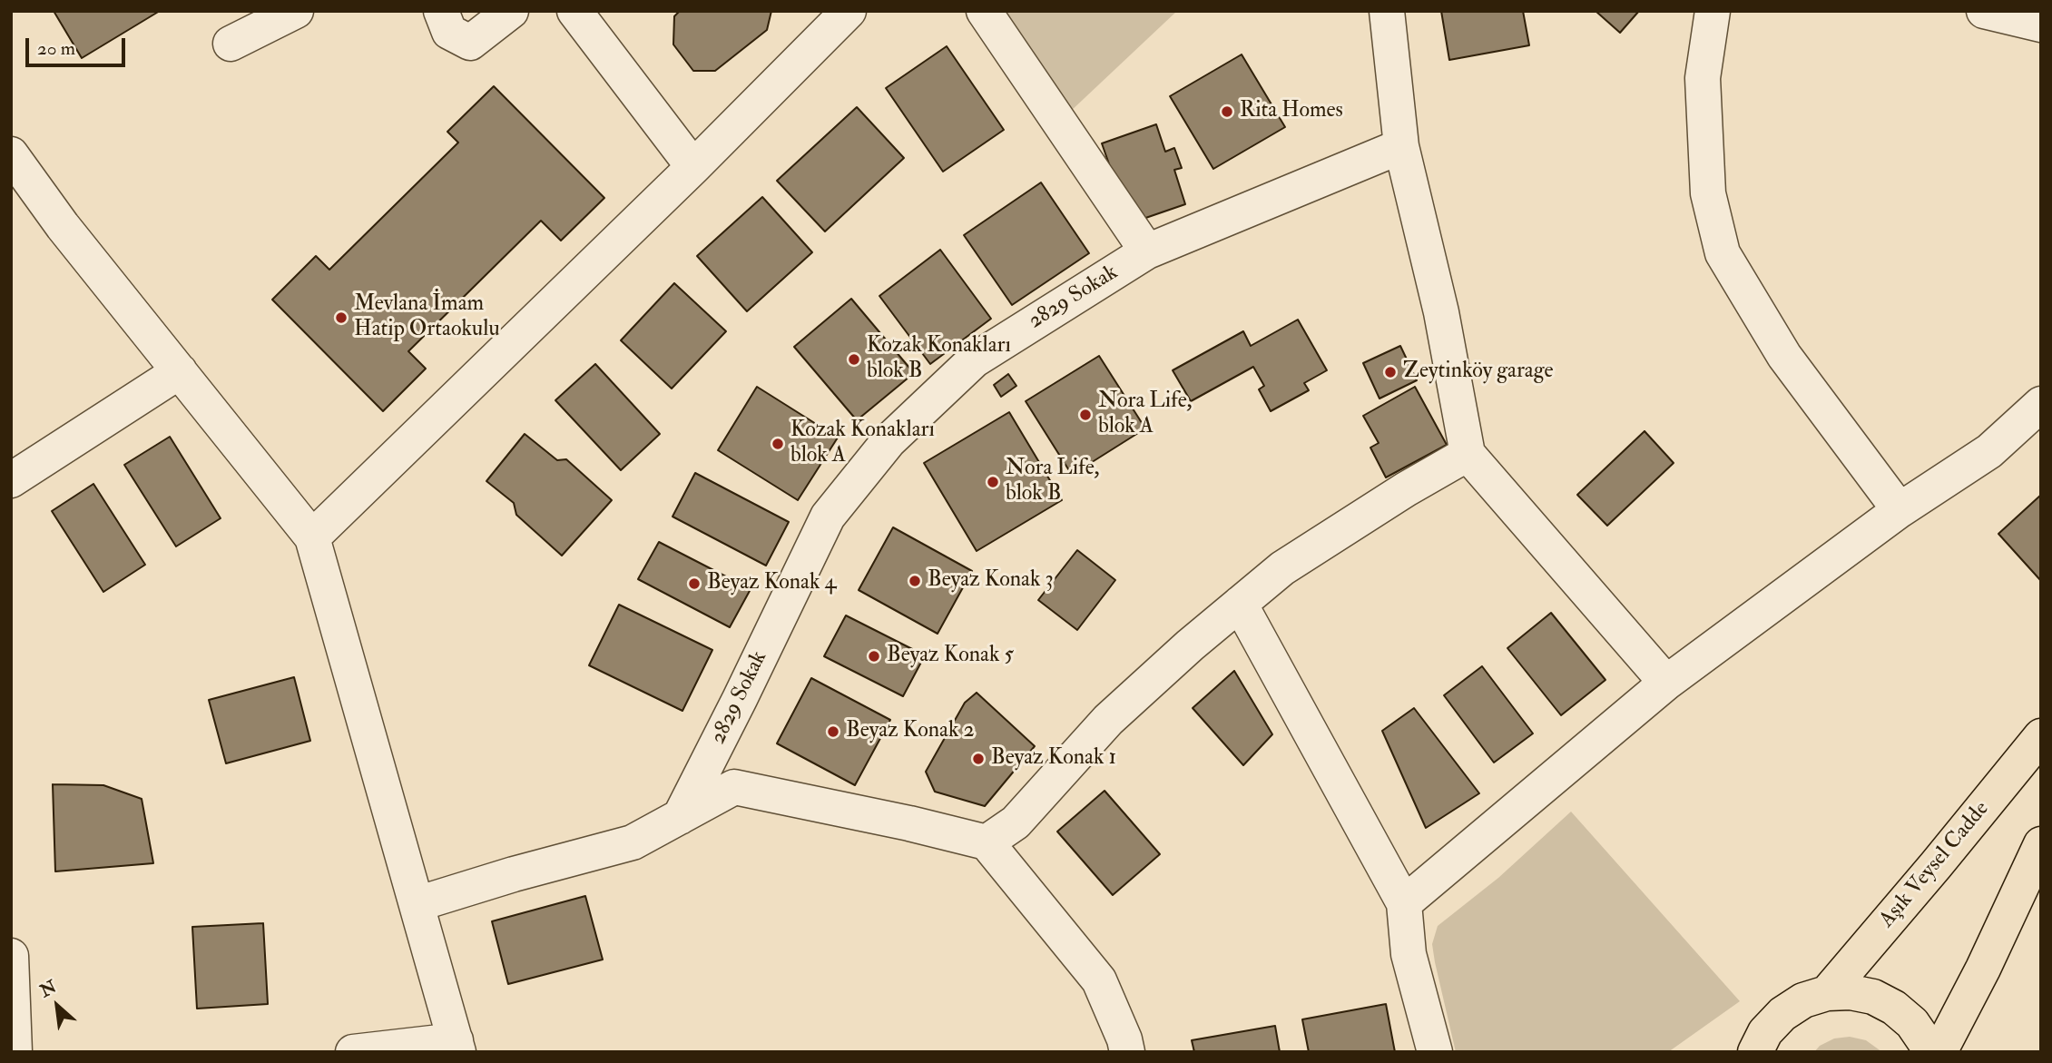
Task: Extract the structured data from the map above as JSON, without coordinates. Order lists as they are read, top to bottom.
{
  "streets": {
    "main road": ["Aşık Veysel Cadde"],
    "street": ["2829 Sokak"]
  },
  "places": [
    "Rita Homes",
    "Mevlana İmam Hatip Ortaokulu",
    "Kozak Konakları blok B",
    "Zeytinköy garage",
    "Nora Life, blok A",
    "Kozak Konakları blok A",
    "Nora Life, blok B",
    "Beyaz Konak 3",
    "Beyaz Konak 4",
    "Beyaz Konak 5",
    "Beyaz Konak 2",
    "Beyaz Konak 1"
  ],
  "scale_bar": "20 m",
  "north": "top left"
}
